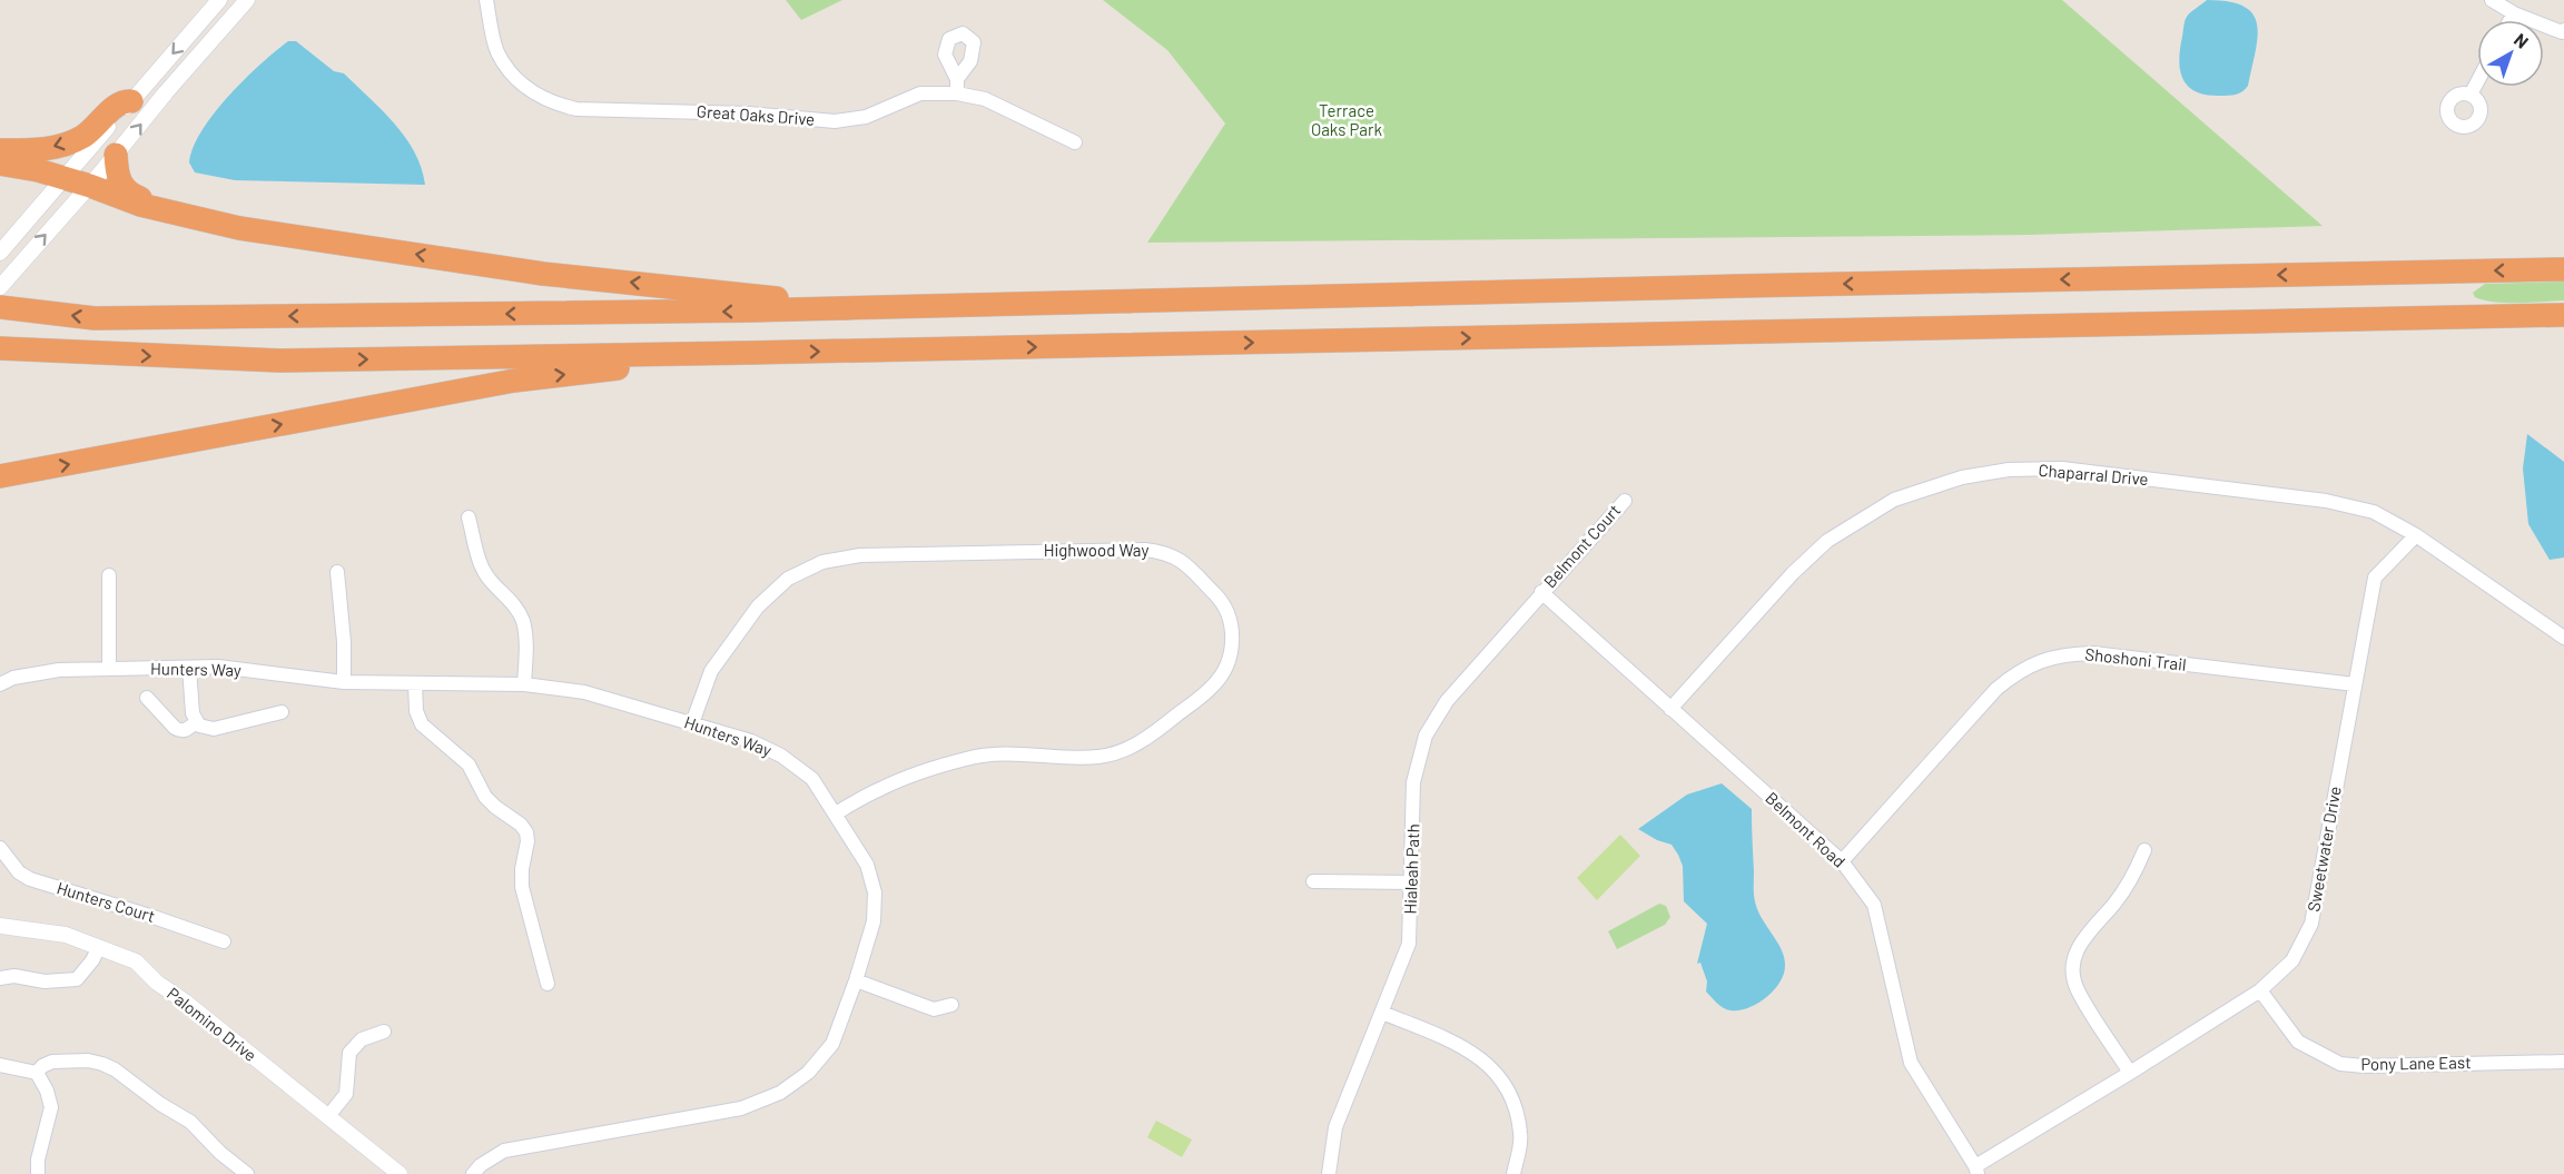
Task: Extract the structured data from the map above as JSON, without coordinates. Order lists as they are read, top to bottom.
{
  "streets": {
    "street": [
      "Great Oaks Drive",
      "Chaparral Drive",
      "Belmont Court",
      "Highwood Way",
      "Shoshoni Trail",
      "Hunters Way",
      "Belmont Road",
      "Sweetwater Drive",
      "Hialeah Path",
      "Hunters Court",
      "Palomino Drive",
      "Pony Lane East"
    ]
  },
  "crossings": [
    ["Chaparral Drive", "Belmont Road"],
    ["Chaparral Drive", "Sweetwater Drive"],
    ["Belmont Court", "Belmont Road"],
    ["Belmont Court", "Hialeah Path"],
    ["Highwood Way", "Hunters Way"],
    ["Shoshoni Trail", "Belmont Road"],
    ["Shoshoni Trail", "Sweetwater Drive"],
    ["Belmont Road", "Sweetwater Drive"],
    ["Belmont Road", "Hialeah Path"],
    ["Sweetwater Drive", "Pony Lane East"]
  ],
  "parks": ["Terrace Oaks Park"],
  "north": "top right"
}
